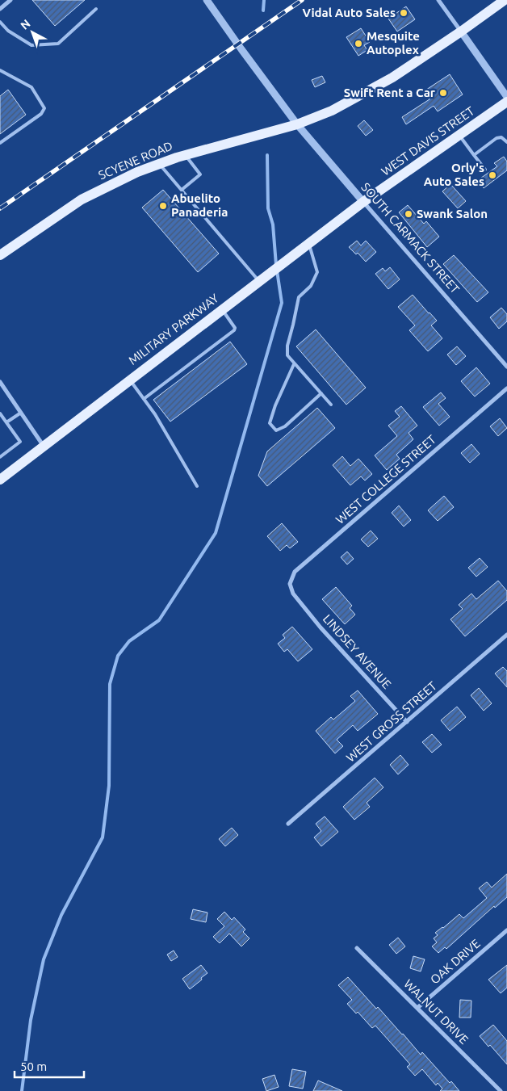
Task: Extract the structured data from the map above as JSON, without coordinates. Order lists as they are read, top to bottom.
{
  "streets": {
    "main road": ["WEST DAVIS STREET", "SCYENE ROAD", "MILITARY PARKWAY"],
    "street": [
      "SOUTH CARMACK STREET",
      "WEST COLLEGE STREET",
      "LINDSEY AVENUE",
      "WEST GROSS STREET",
      "OAK DRIVE",
      "WALNUT DRIVE"
    ]
  },
  "crossings": [
    ["WEST DAVIS STREET", "SOUTH CARMACK STREET"],
    ["WEST DAVIS STREET", "MILITARY PARKWAY"],
    ["SCYENE ROAD", "SOUTH CARMACK STREET"],
    ["SOUTH CARMACK STREET", "MILITARY PARKWAY"],
    ["WEST COLLEGE STREET", "LINDSEY AVENUE"],
    ["LINDSEY AVENUE", "WEST GROSS STREET"],
    ["OAK DRIVE", "WALNUT DRIVE"]
  ],
  "places": [
    "Vidal Auto Sales",
    "Mesquite Autoplex",
    "Swift Rent a Car",
    "Orly's Auto Sales",
    "Abuelito Panaderia",
    "Swank Salon"
  ],
  "scale_bar": "50 m",
  "north": "top left"
}
